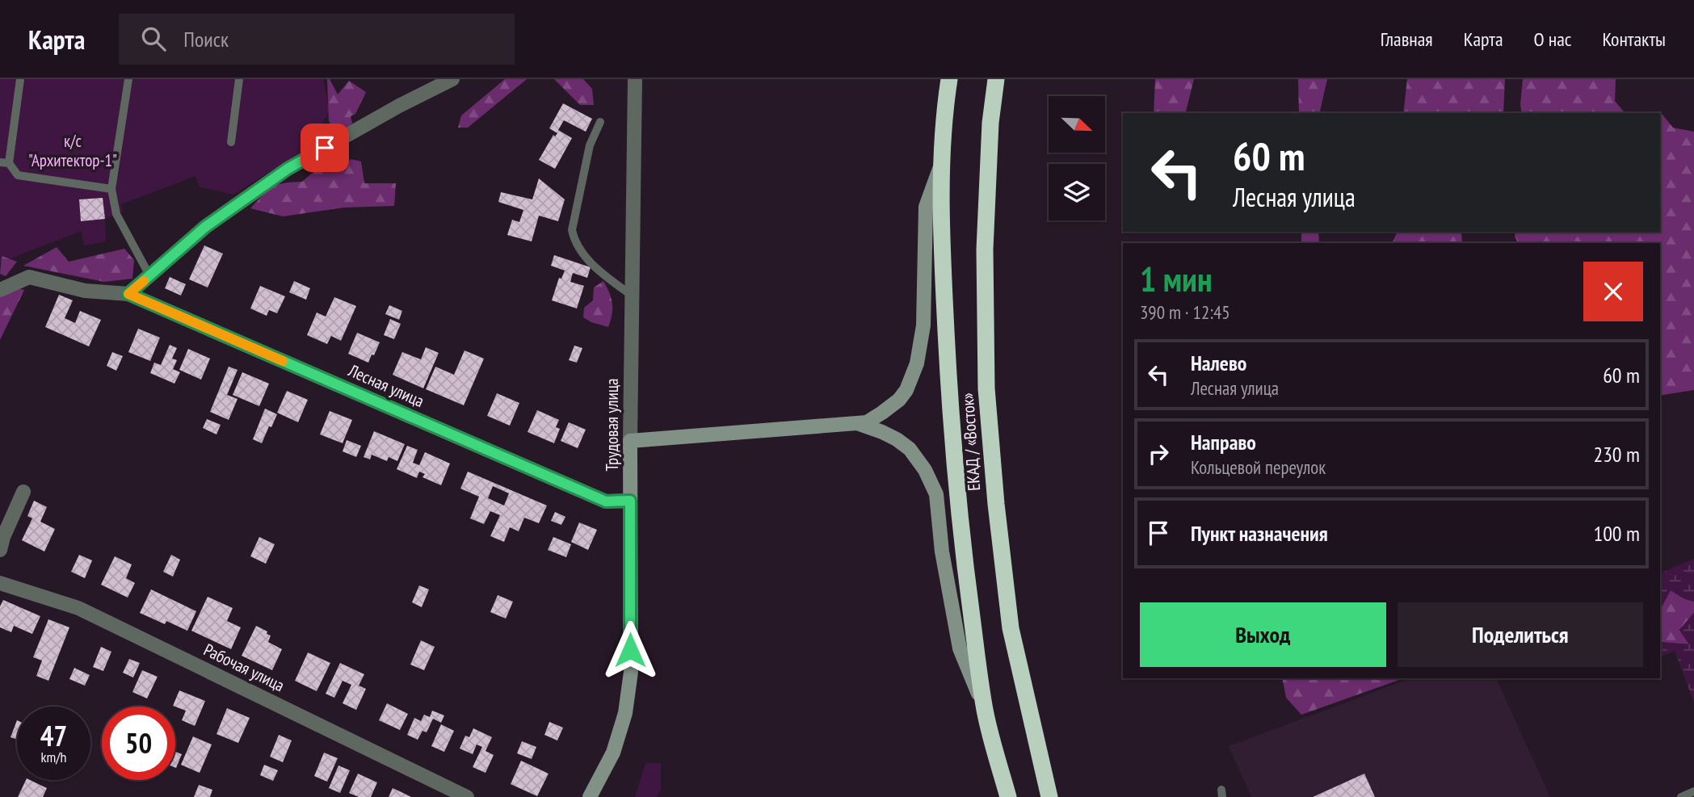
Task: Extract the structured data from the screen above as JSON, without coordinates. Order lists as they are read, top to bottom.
{
  "streets": {
    "highway": ["ЕКАД / «Восток»"],
    "main road": ["Трудовая улица"],
    "street": ["Лесная улица", "Рабочая улица"]
  },
  "crossings": [
    ["Лесная улица", "Трудовая улица"]
  ],
  "parks": ["к/с \"Архитектор-1\""],
  "north": "bottom right",
  "page": {
    "header": "Карта",
    "search": "Поиск",
    "nav": [
      "Главная",
      "Карта",
      "О нас",
      "Контакты"
    ],
    "turn": ["60 m", "Лесная улица"],
    "heading": ["1 мин", "390 m · 12:45"],
    "list": [
      {
        "name": "Налево",
        "note": "Лесная улица",
        "value": "60 m"
      },
      {
        "name": "Направо",
        "note": "Кольцевой переулок",
        "value": "230 m"
      },
      {
        "name": "Пункт назначения",
        "value": "100 m"
      }
    ],
    "buttons": ["Выход", "Поделиться"],
    "speed": "47 km/h",
    "limit": "50"
  }
}
